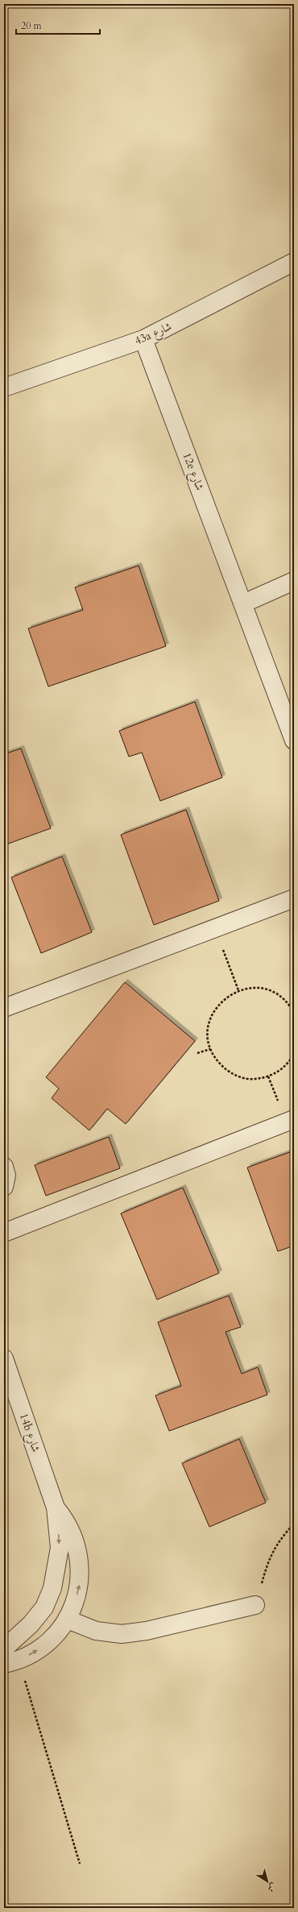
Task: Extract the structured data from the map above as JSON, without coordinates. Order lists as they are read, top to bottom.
{
  "streets": {
    "street": ["43a شارع", "12e شارع", "14b شارع"]
  },
  "crossings": [
    ["43a شارع", "12e شارع"]
  ],
  "scale_bar": "20 m",
  "north": "bottom right"
}
